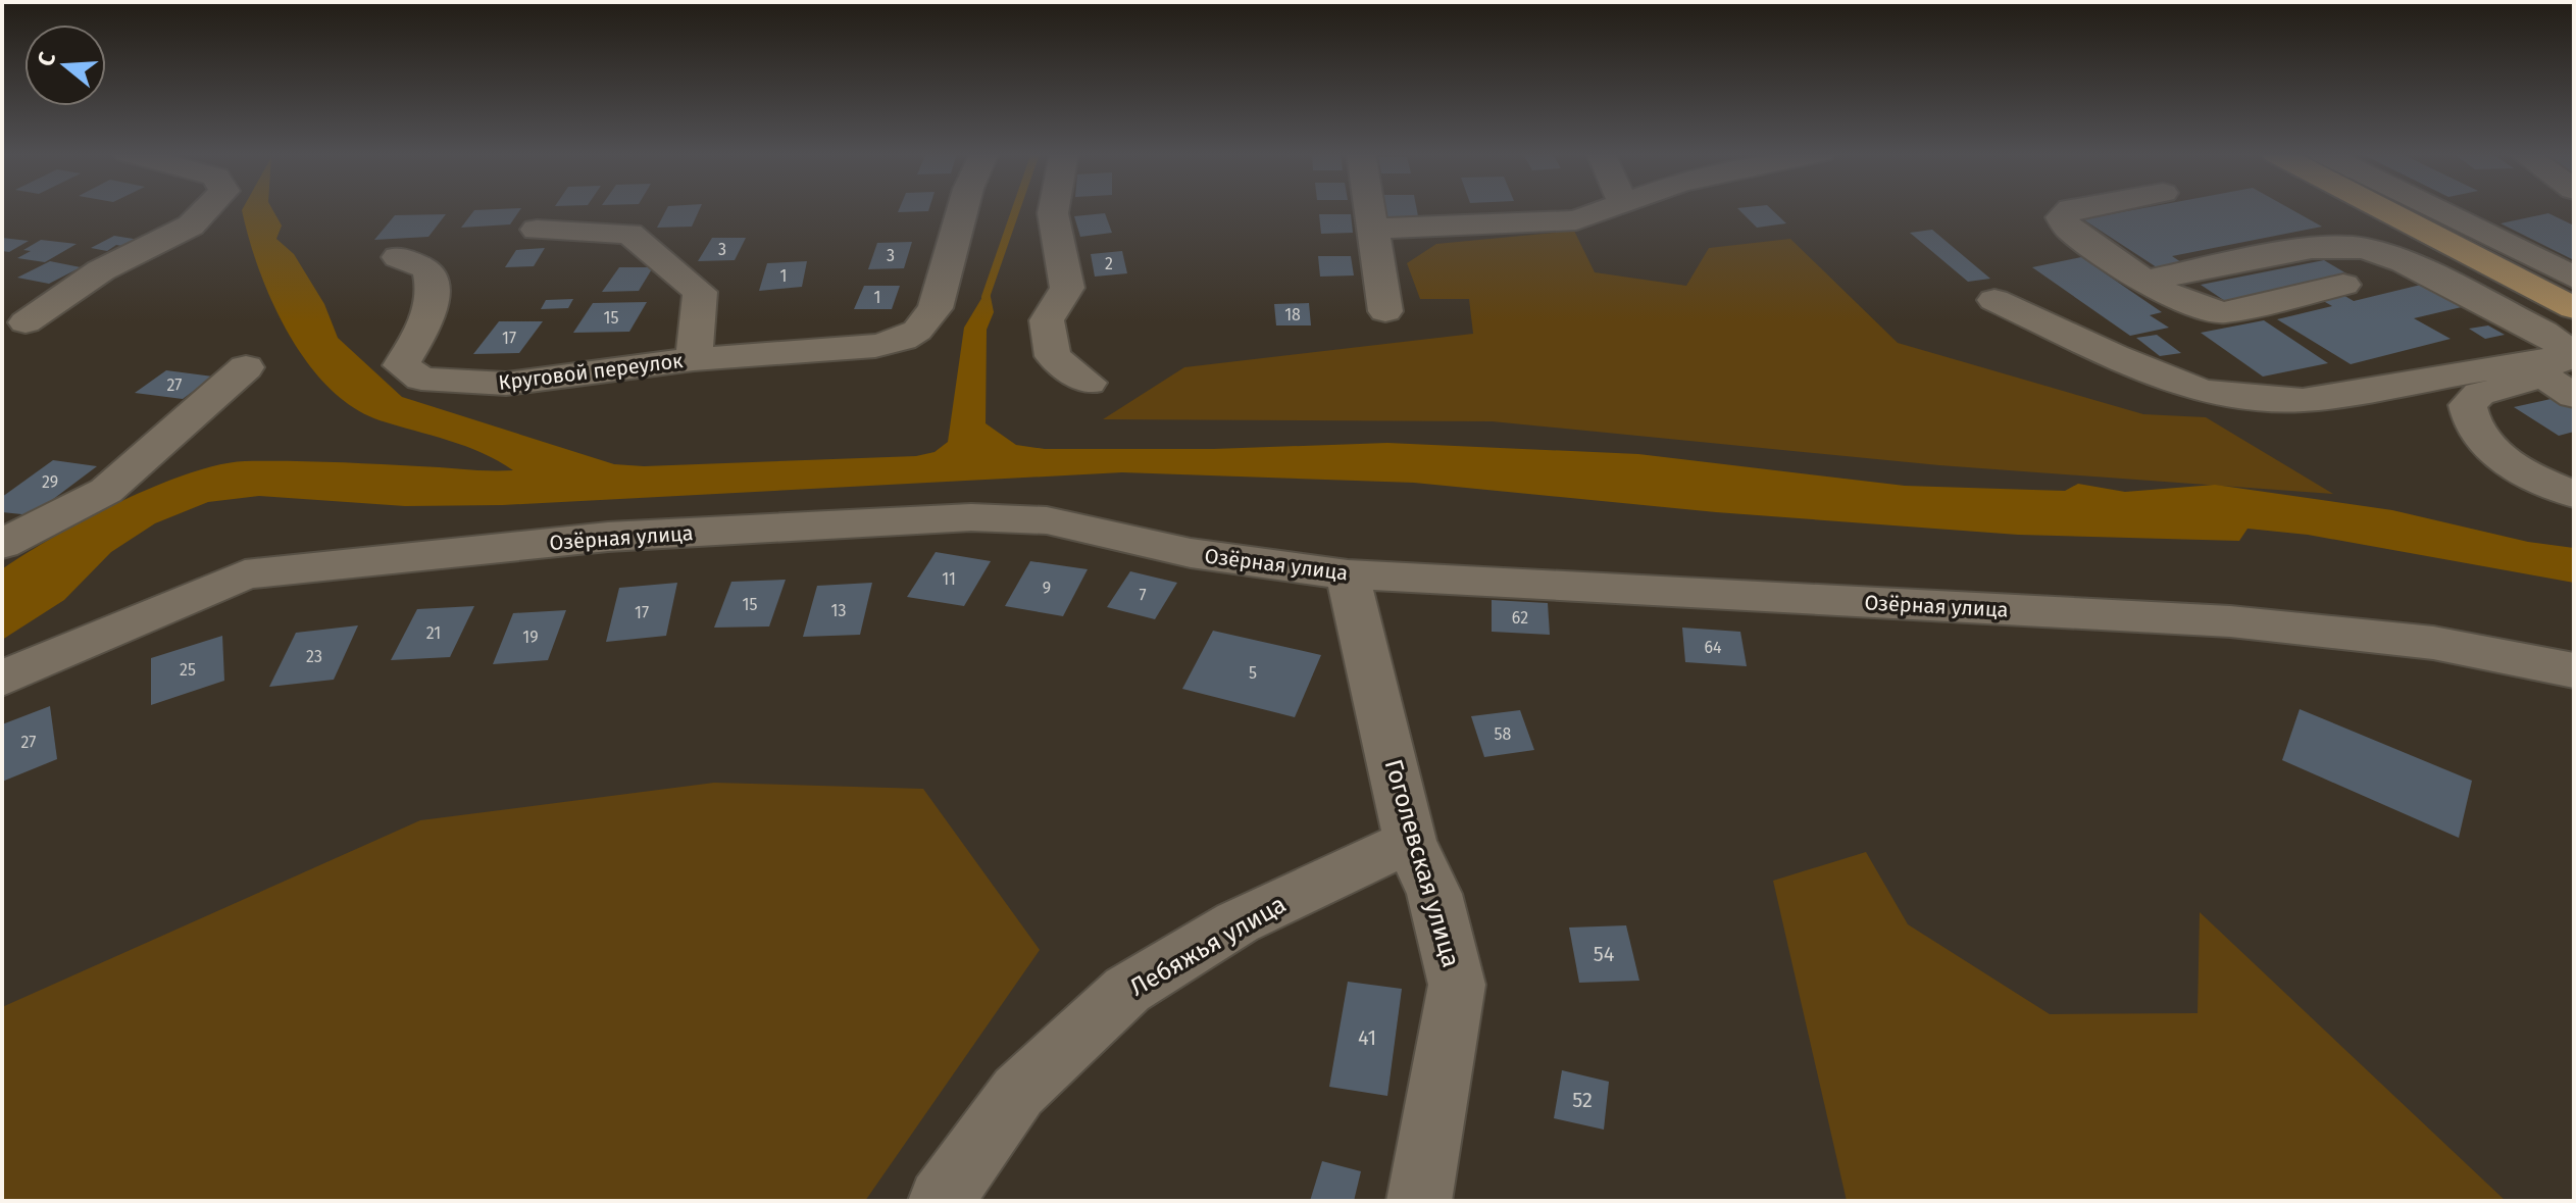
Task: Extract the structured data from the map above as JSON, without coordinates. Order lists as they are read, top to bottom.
{
  "streets": {
    "street": [
      "Круговой переулок",
      "Озёрная улица",
      "Гоголевская улица",
      "Лебяжья улица"
    ]
  },
  "crossings": [
    ["Озёрная улица", "Гоголевская улица"],
    ["Гоголевская улица", "Лебяжья улица"]
  ],
  "house_numbers": [
    "3",
    "3",
    "2",
    "1",
    "1",
    "18",
    "15",
    "17",
    "27",
    "29",
    "11",
    "9",
    "7",
    "15",
    "13",
    "17",
    "62",
    "21",
    "19",
    "64",
    "23",
    "25",
    "5",
    "58",
    "27",
    "54",
    "41",
    "52"
  ],
  "north": "left"
}
